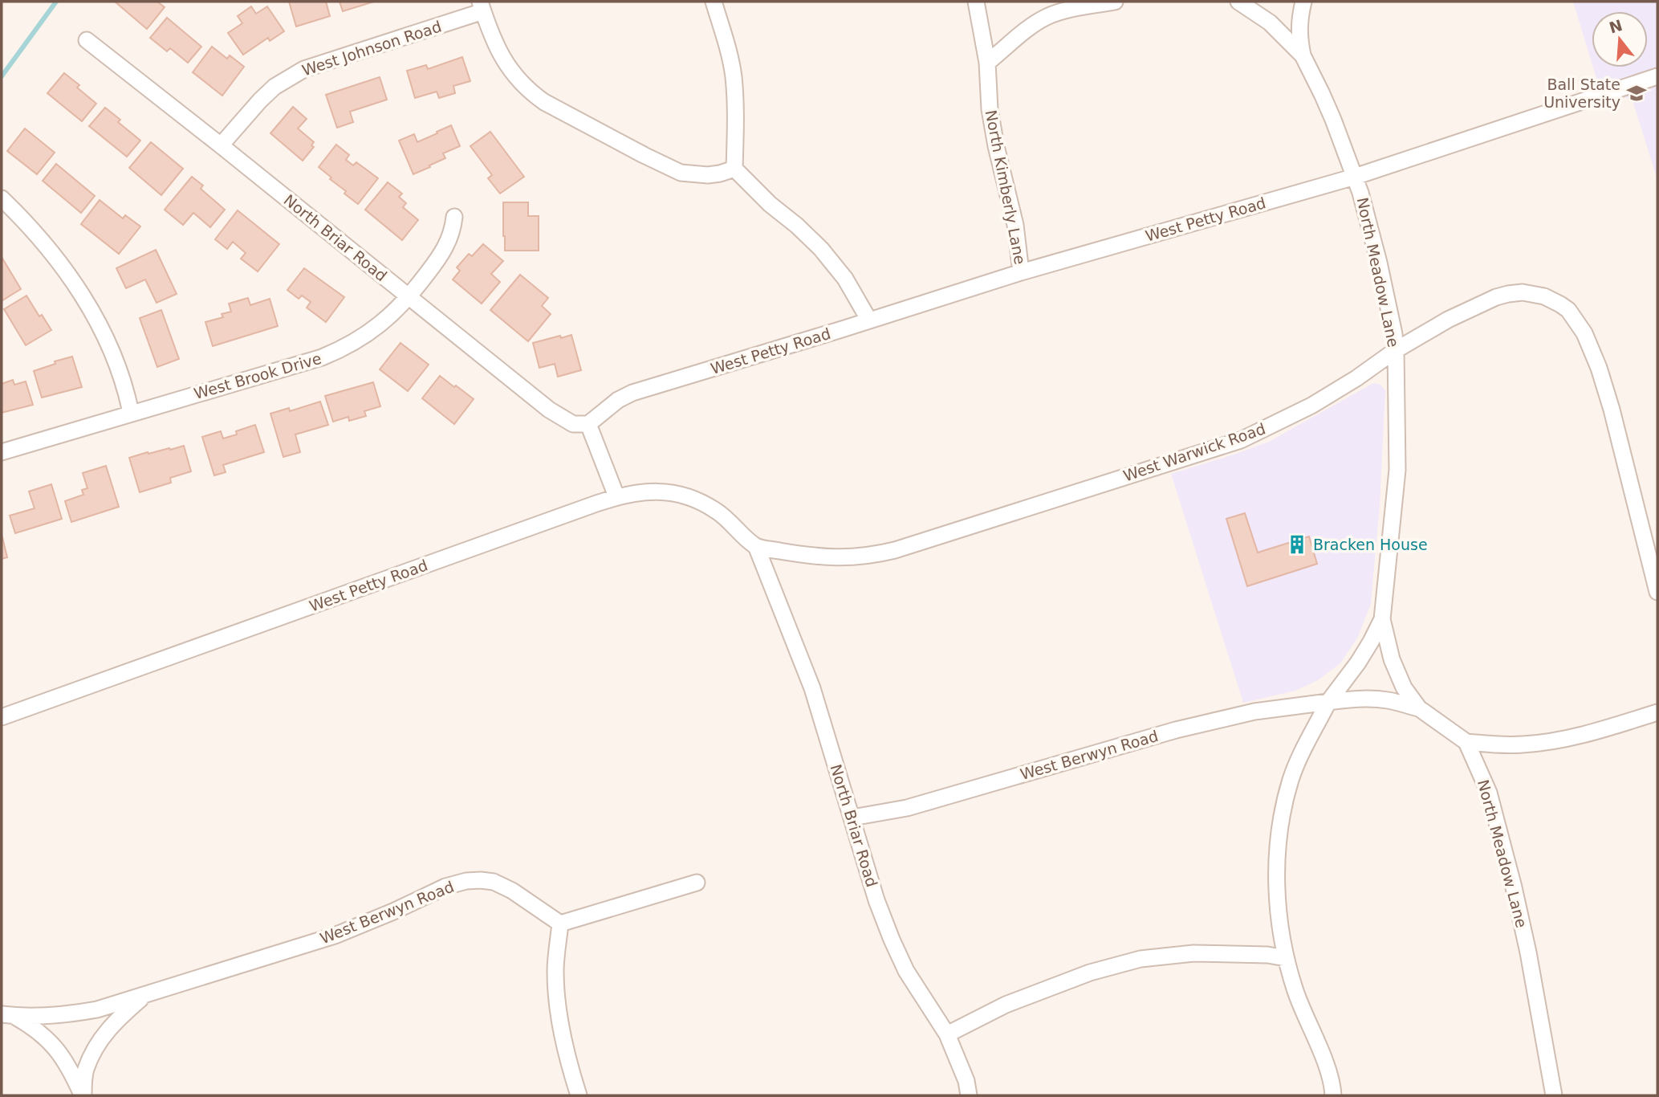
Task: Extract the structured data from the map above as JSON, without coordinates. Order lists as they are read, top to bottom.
{
  "streets": {
    "street": [
      "West Johnson Road",
      "North Kimberly Lane",
      "West Petty Road",
      "North Briar Road",
      "North Meadow Lane",
      "West Brook Drive",
      "West Warwick Road",
      "West Berwyn Road"
    ]
  },
  "crossings": [
    ["West Johnson Road", "North Briar Road"],
    ["North Kimberly Lane", "West Petty Road"],
    ["West Petty Road", "North Briar Road"],
    ["West Petty Road", "North Meadow Lane"],
    ["North Briar Road", "West Brook Drive"],
    ["North Briar Road", "West Warwick Road"],
    ["North Briar Road", "West Berwyn Road"],
    ["North Meadow Lane", "West Warwick Road"],
    ["North Meadow Lane", "West Berwyn Road"]
  ],
  "places": {
    "school or university": ["Ball State University"],
    "building": ["Bracken House"]
  },
  "north": "top"
}
